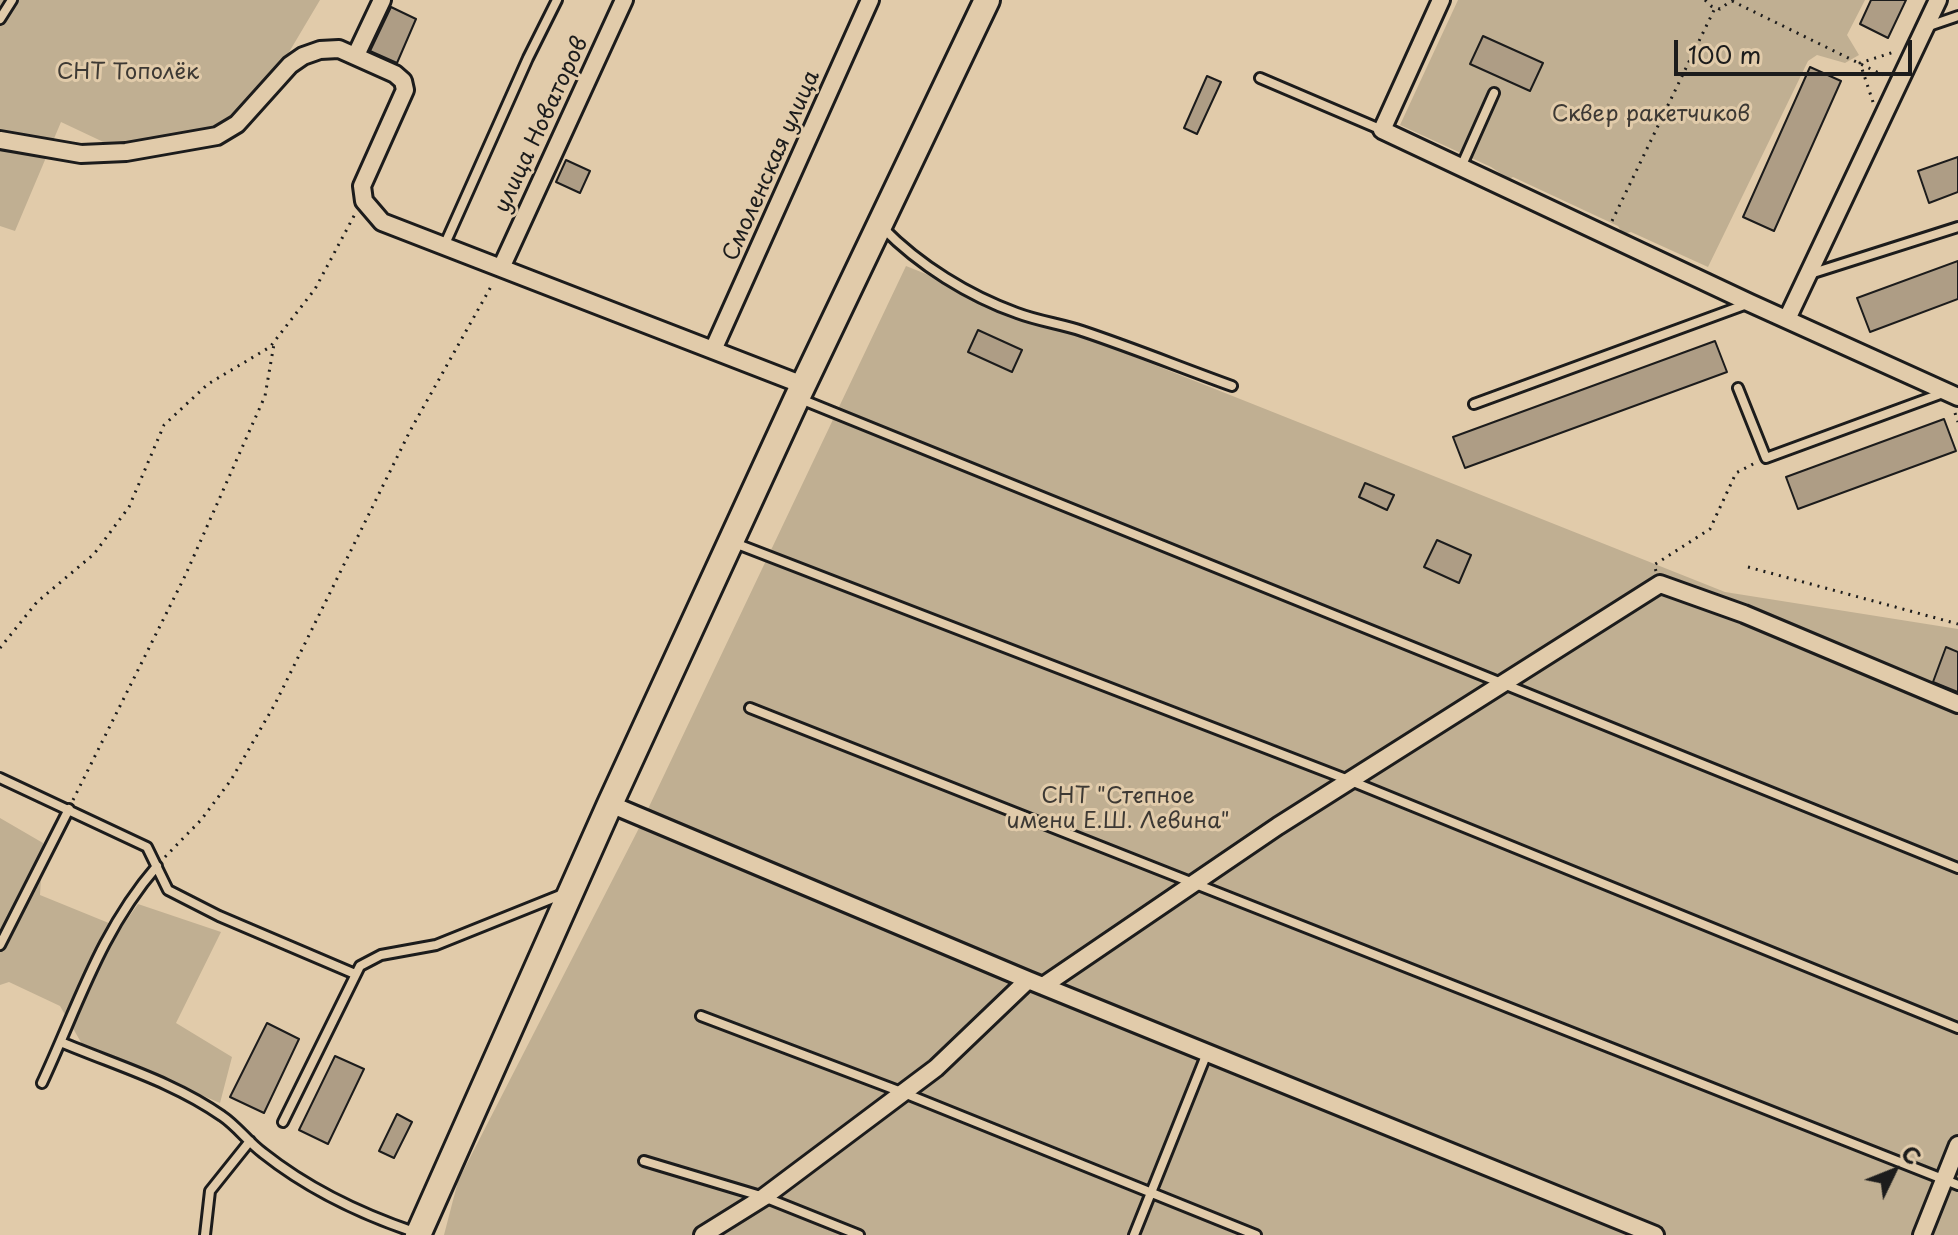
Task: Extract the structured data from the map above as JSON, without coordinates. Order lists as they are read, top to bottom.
{
  "streets": {
    "street": ["улица Новаторов", "Смоленская улица"]
  },
  "parks": ["СНТ Тополёк", "Сквер ракетчиков", "СНТ \"Степное имени Е.Ш. Левина\""],
  "scale_bar": "100 m",
  "north": "top right"
}
